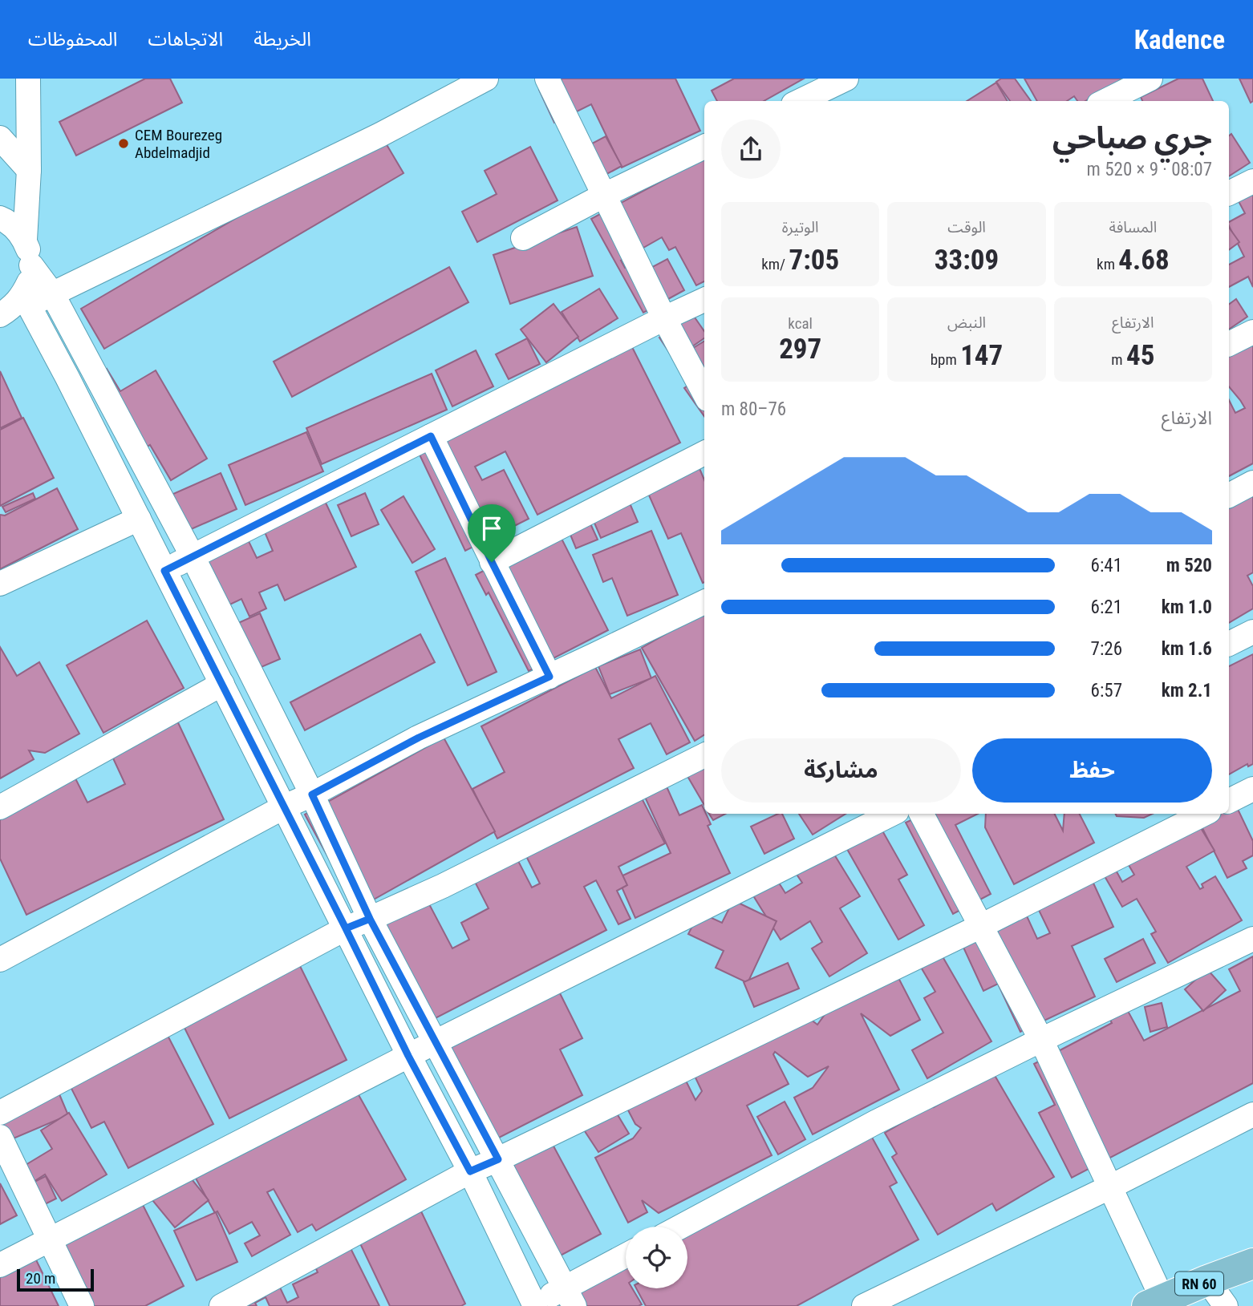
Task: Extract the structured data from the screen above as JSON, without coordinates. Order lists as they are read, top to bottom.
{
  "streets": {
    "main road": ["RN 60"]
  },
  "places": ["CEM Bourezeg Abdelmadjid"],
  "scale_bar": "20 m",
  "page": {
    "header": "Kadence",
    "nav": ["الخريطة", "الاتجاهات", "المحفوظات"],
    "heading": ["جري صباحي", "08:07 · 9 × 520 m"],
    "stats": [
      ["المسافة", "4.68 km"],
      ["الوقت", "33:09"],
      ["الوتيرة", "7:05 /km"],
      ["الارتفاع", "45 m"],
      ["النبض", "147 bpm"],
      ["kcal", "297"]
    ],
    "chart": ["الارتفاع", "76–80 m"],
    "list": [
      {
        "name": "520 m",
        "note": "6:41"
      },
      {
        "name": "1.0 km",
        "note": "6:21"
      },
      {
        "name": "1.6 km",
        "note": "7:26"
      },
      {
        "name": "2.1 km",
        "note": "6:57"
      }
    ],
    "buttons": ["حفظ", "مشاركة"],
    "scale": "20 m"
  }
}
